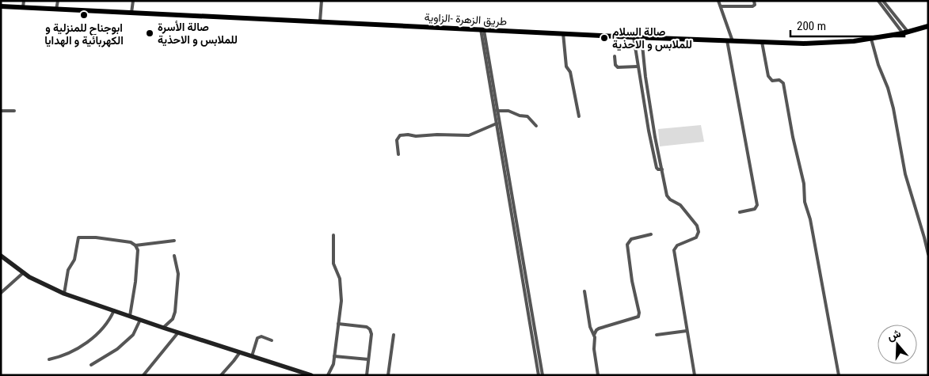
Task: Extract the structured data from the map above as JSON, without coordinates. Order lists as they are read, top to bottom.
{
  "streets": {
    "main road": ["طريق الزهرة -الزاوية"]
  },
  "places": ["ابوجناح للمنزلية و الكهربائية و الهدايا", "صالة الأسرة للملابس و الاحذية", "صالة السلام للملابس و الاحذية"],
  "scale_bar": "200 m",
  "north": "top"
}
